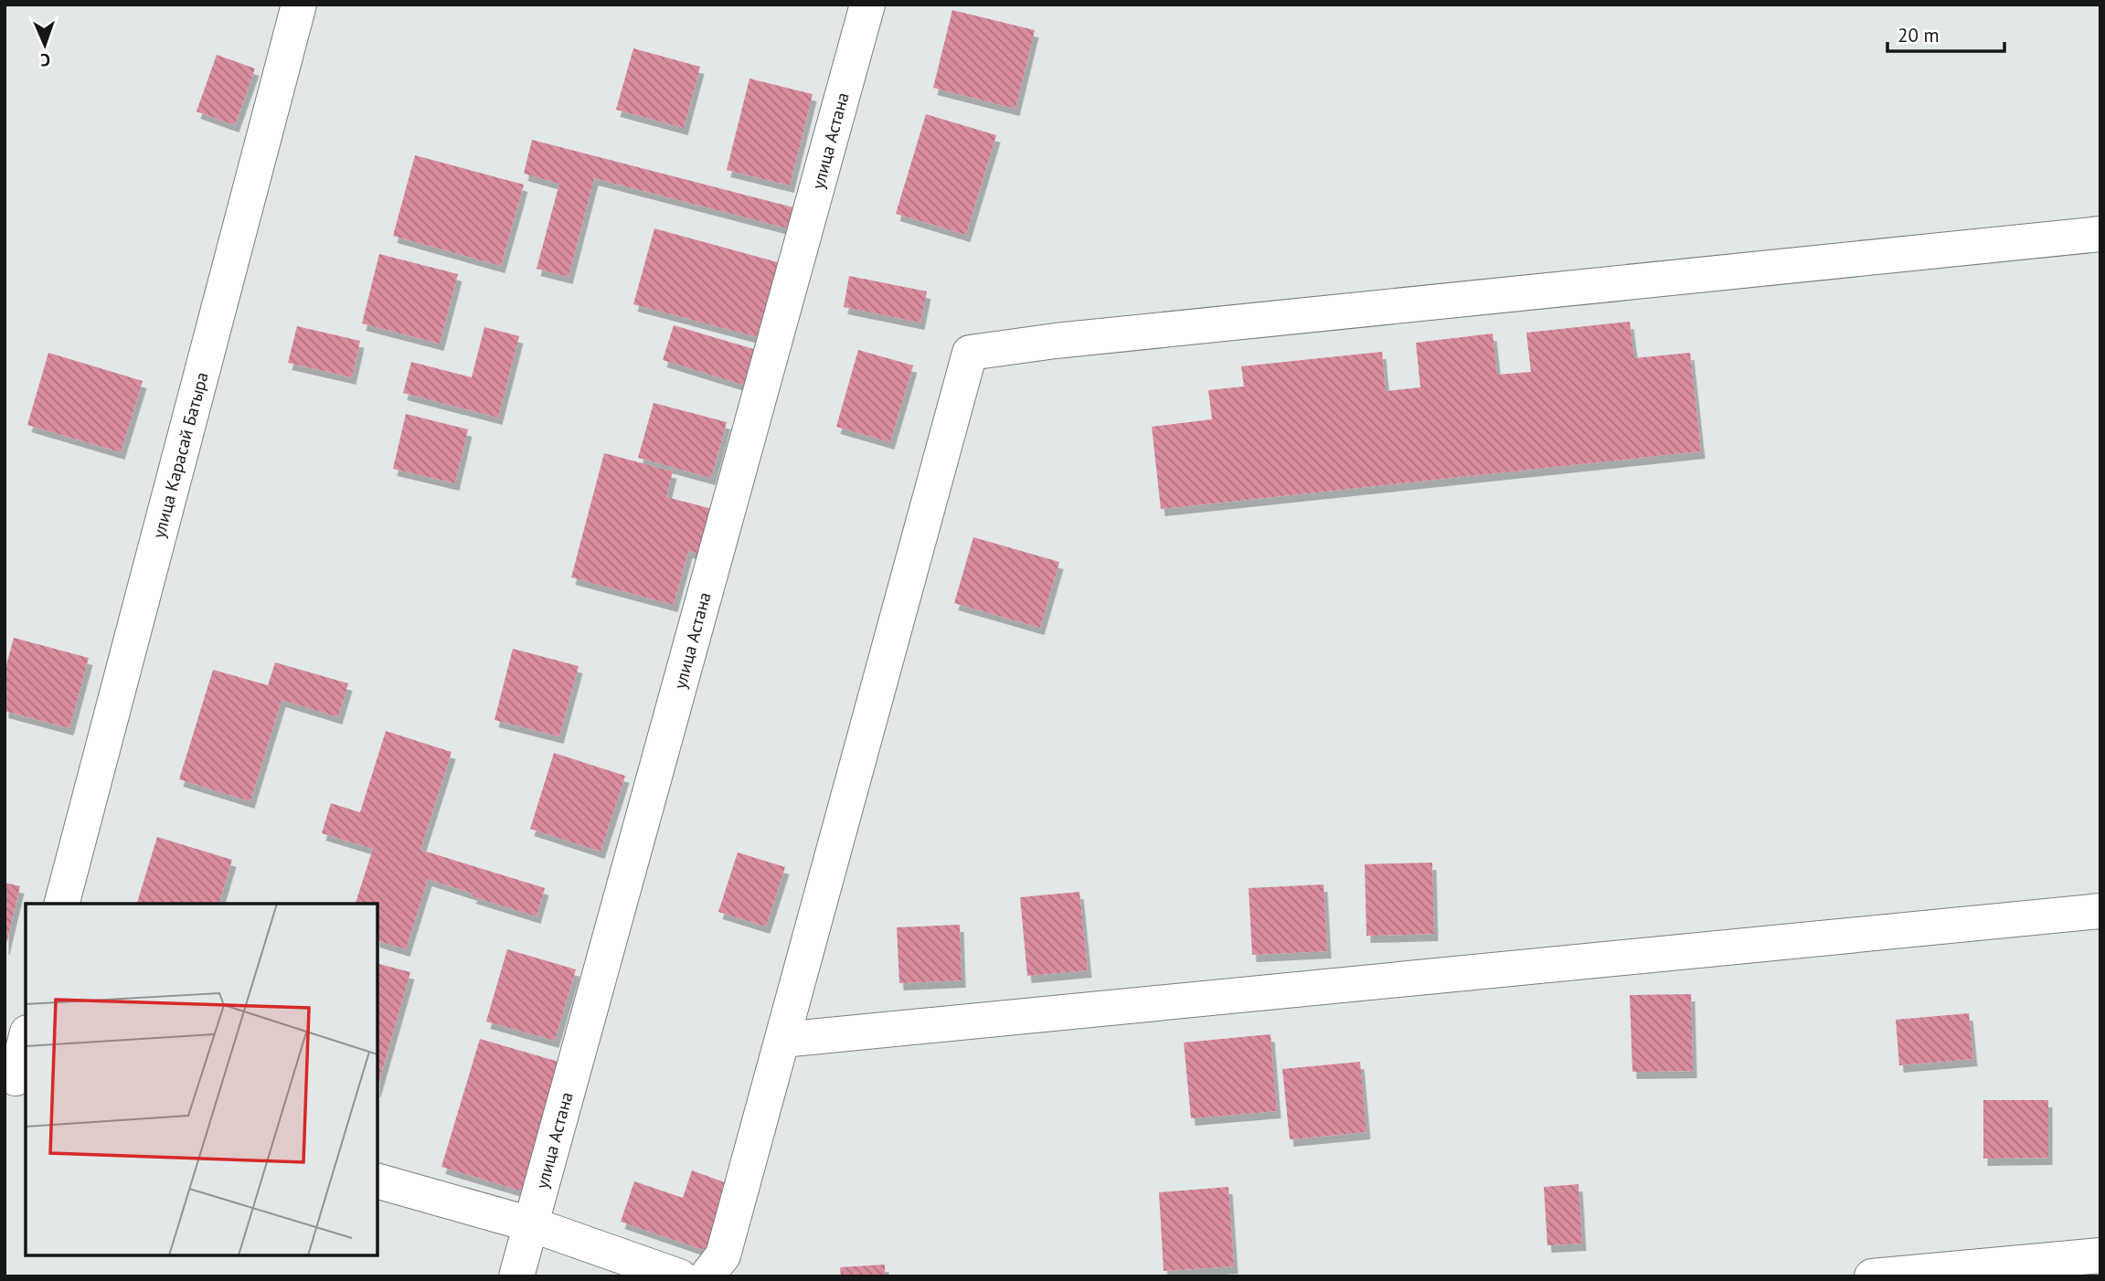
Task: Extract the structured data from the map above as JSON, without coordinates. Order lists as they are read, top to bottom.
{
  "streets": {
    "street": ["улица Астана", "улица Карасай Батыра"]
  },
  "scale_bar": "20 m",
  "north": "bottom"
}
